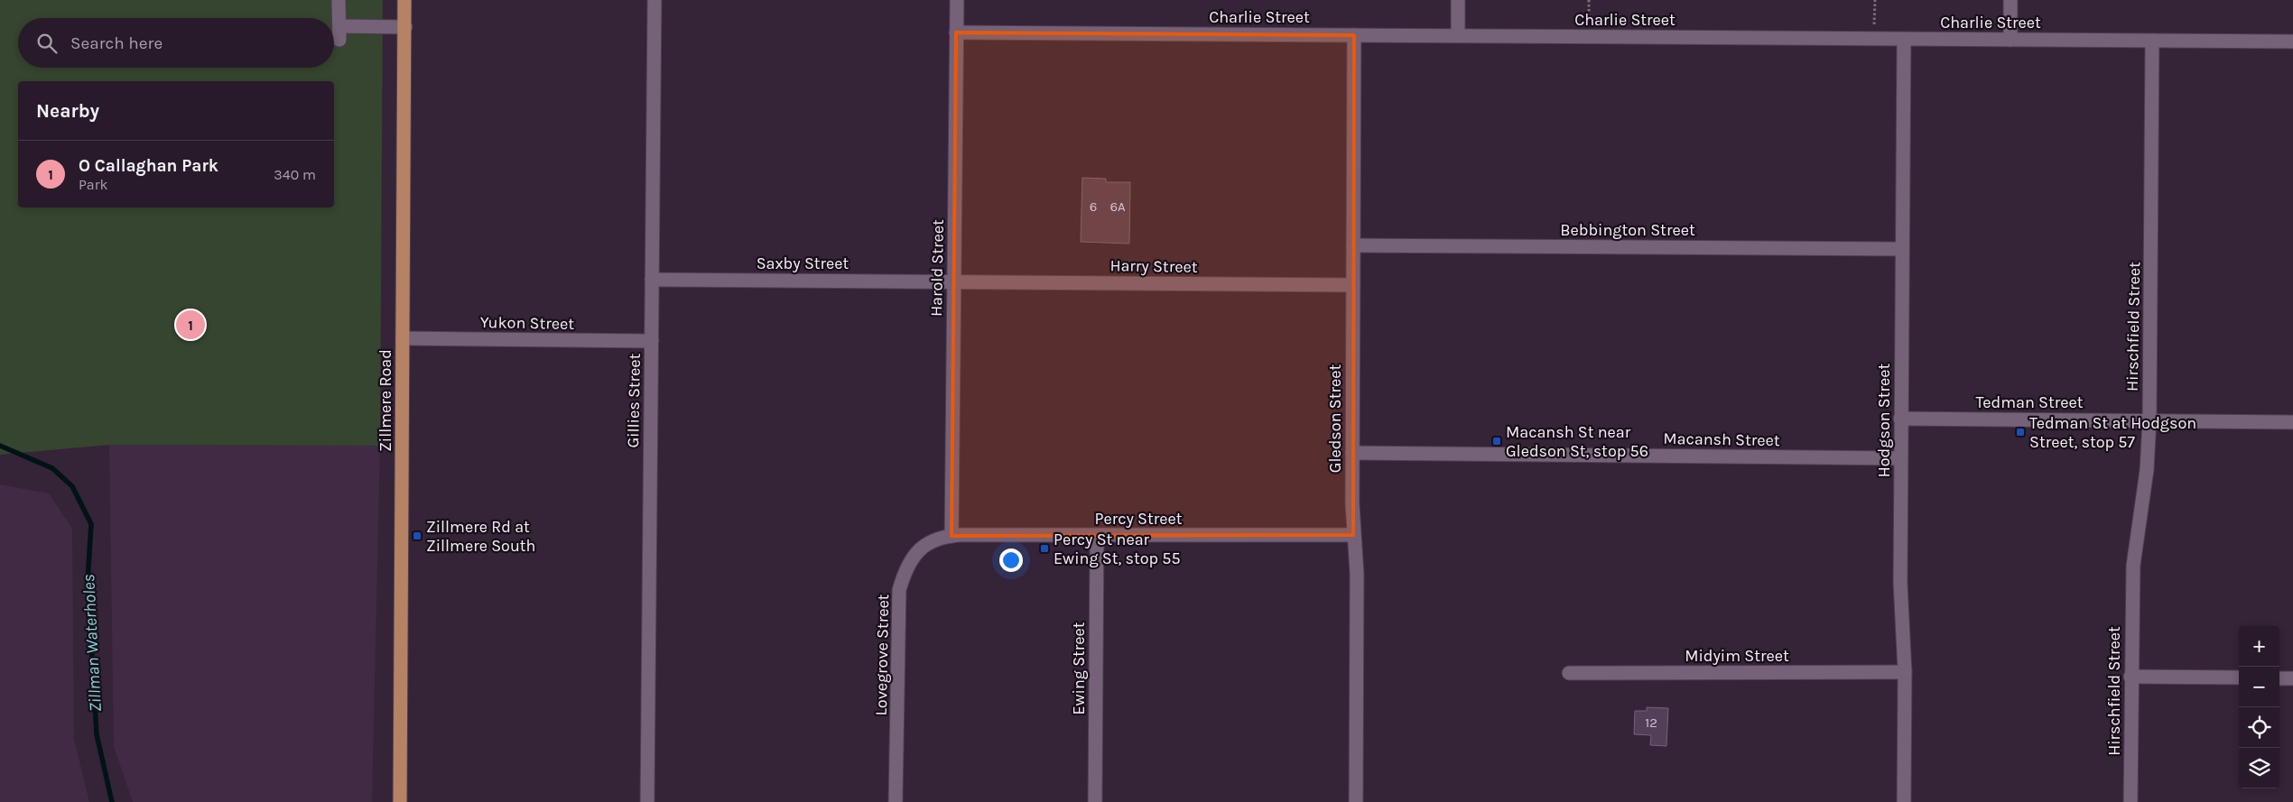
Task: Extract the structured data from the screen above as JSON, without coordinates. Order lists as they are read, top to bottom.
{
  "streets": {
    "main road": ["Zillmere Road"],
    "street": [
      "Charlie Street",
      "Bebbington Street",
      "Saxby Street",
      "Harry Street",
      "Harold Street",
      "Yukon Street",
      "Hirschfield Street",
      "Gillies Street",
      "Tedman Street",
      "Gledson Street",
      "Hodgson Street",
      "Macansh Street",
      "Percy Street",
      "Lovegrove Street",
      "Midyim Street",
      "Ewing Street"
    ]
  },
  "crossings": [
    ["Charlie Street", "Harold Street"],
    ["Charlie Street", "Hirschfield Street"],
    ["Charlie Street", "Gledson Street"],
    ["Charlie Street", "Hodgson Street"],
    ["Bebbington Street", "Gledson Street"],
    ["Bebbington Street", "Hodgson Street"],
    ["Saxby Street", "Harry Street"],
    ["Saxby Street", "Harold Street"],
    ["Saxby Street", "Gillies Street"],
    ["Harry Street", "Harold Street"],
    ["Harry Street", "Gledson Street"],
    ["Harold Street", "Percy Street"],
    ["Harold Street", "Lovegrove Street"],
    ["Yukon Street", "Zillmere Road"],
    ["Yukon Street", "Gillies Street"],
    ["Hirschfield Street", "Tedman Street"],
    ["Tedman Street", "Hodgson Street"],
    ["Gledson Street", "Macansh Street"],
    ["Gledson Street", "Percy Street"],
    ["Hodgson Street", "Macansh Street"],
    ["Hodgson Street", "Midyim Street"],
    ["Percy Street", "Lovegrove Street"],
    ["Percy Street", "Ewing Street"]
  ],
  "water": ["Zillman Waterholes"],
  "places": {
    "transit": [
      "Tedman St at Hodgson Street, stop 57",
      "Macansh St near Gledson St, stop 56",
      "Zillmere Rd at Zillmere South",
      "Percy St near Ewing St, stop 55"
    ]
  },
  "house_numbers": ["6", "6A", "12"],
  "page": {
    "search": "Search here",
    "heading": "Nearby",
    "list": [
      {
        "mark": "1",
        "name": "O Callaghan Park",
        "note": "Park",
        "value": "340 m"
      }
    ],
    "pins": "1",
    "map_buttons": ["+", "−"]
  }
}
